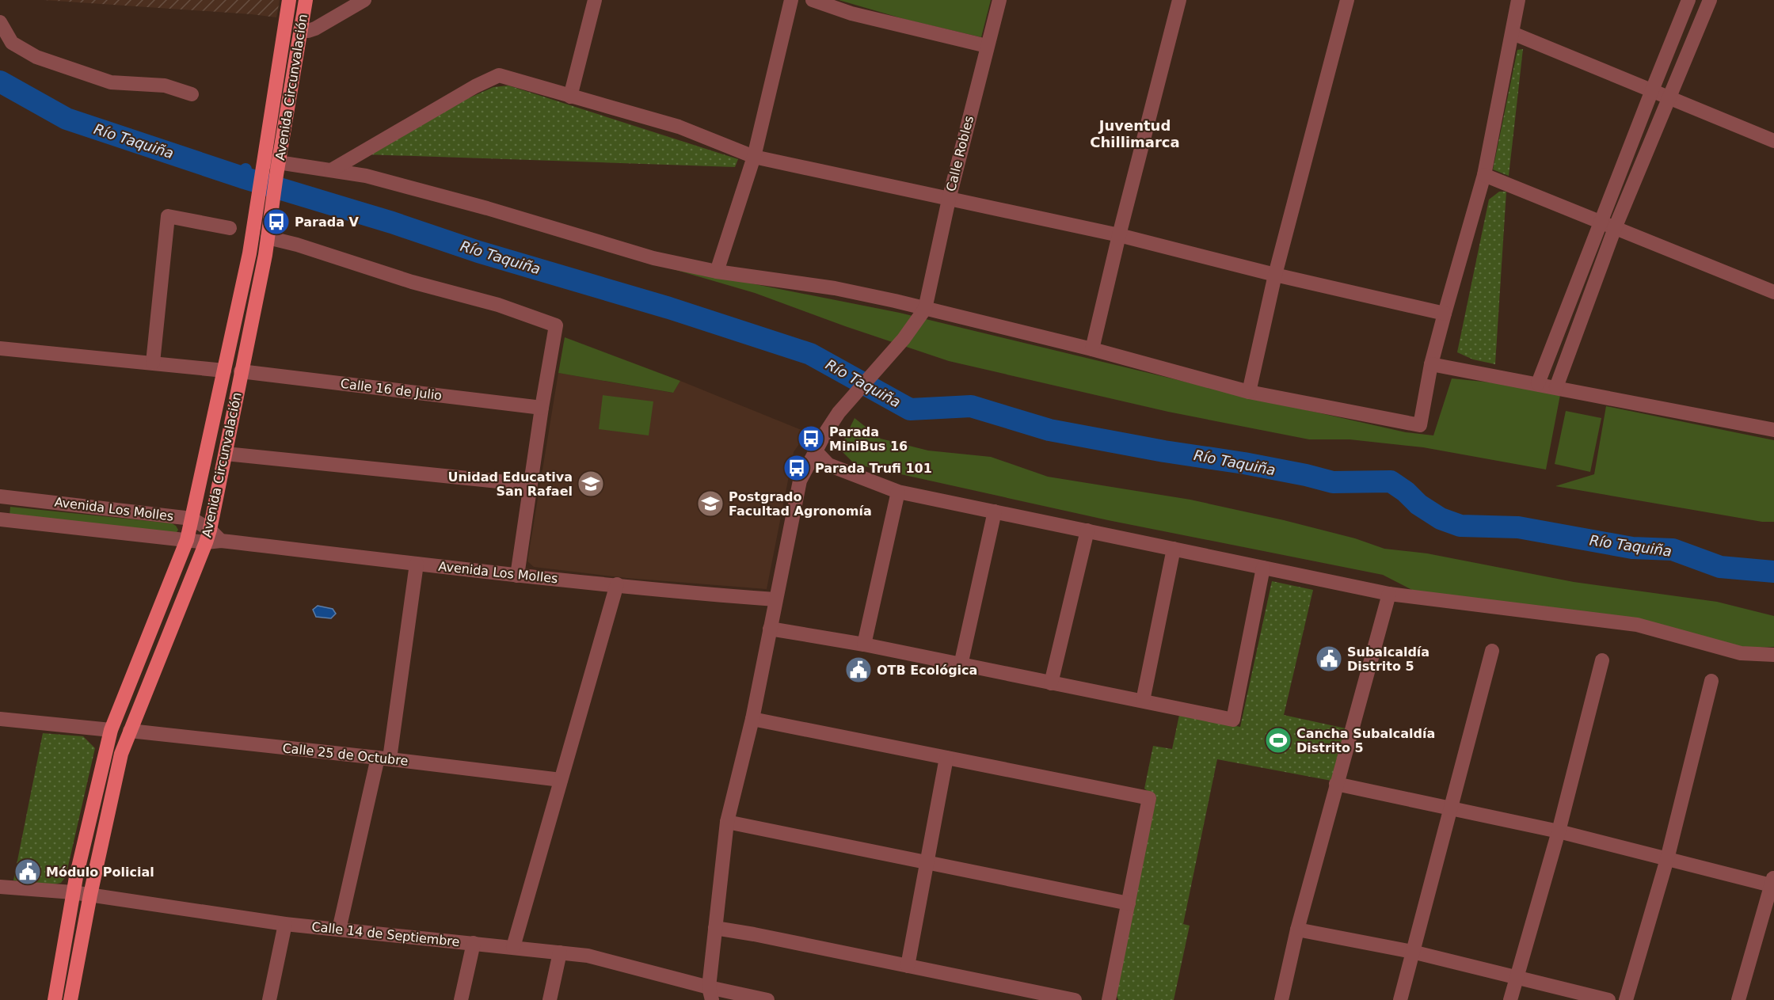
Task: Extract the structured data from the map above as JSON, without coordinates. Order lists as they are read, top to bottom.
{
  "streets": {
    "main road": ["Avenida Circunvalación"],
    "street": [
      "Calle Robles",
      "Calle 16 de Julio",
      "Avenida Los Molles",
      "Calle 25 de Octubre",
      "Calle 14 de Septiembre"
    ]
  },
  "crossings": [
    ["Avenida Circunvalación", "Calle 16 de Julio"],
    ["Avenida Circunvalación", "Avenida Los Molles"],
    ["Avenida Circunvalación", "Calle 25 de Octubre"],
    ["Avenida Circunvalación", "Calle 14 de Septiembre"]
  ],
  "districts": ["Juventud Chillimarca"],
  "water": ["Río Taquiña"],
  "places": {
    "bus stop": ["Parada V", "Parada MiniBus 16", "Parada Trufi 101"],
    "school or university": ["Unidad Educativa San Rafael", "Postgrado Facultad Agronomía"],
    "public building": ["Subalcaldía Distrito 5", "OTB Ecológica", "Módulo Policial"],
    "sports": ["Cancha Subalcaldía Distrito 5"]
  }
}
